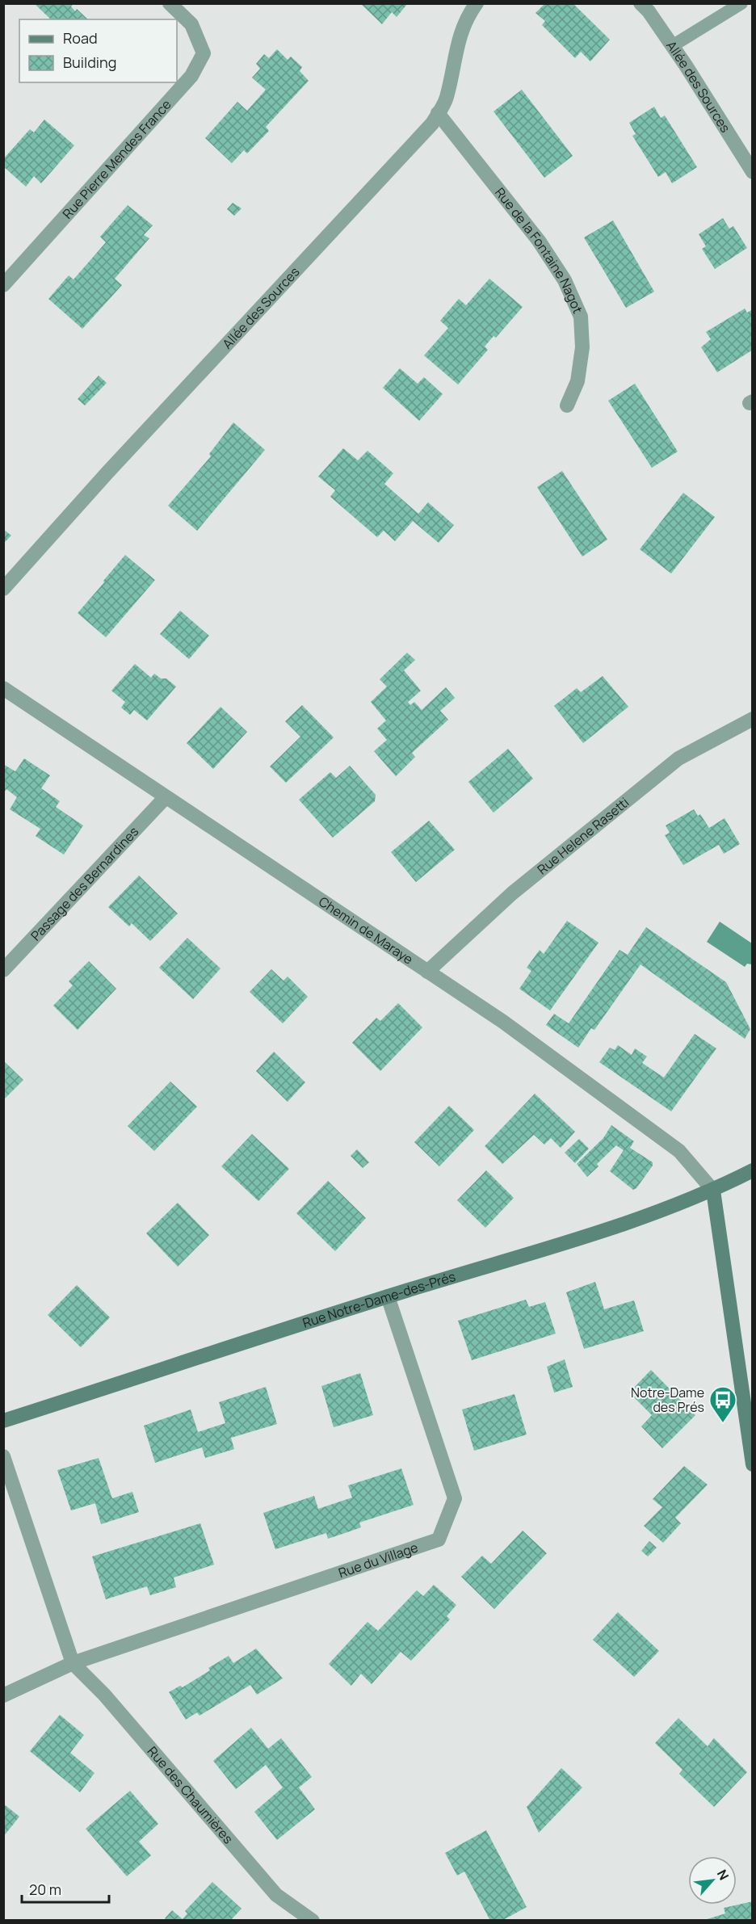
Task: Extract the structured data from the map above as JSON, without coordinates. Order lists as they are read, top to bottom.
{
  "streets": {
    "street": [
      "Allée des Sources",
      "Rue Pierre Mendes France",
      "Rue de la Fontaine Nagot",
      "Rue Helene Rasetti",
      "Passage des Bernardines",
      "Chemin de Maraye",
      "Rue Notre-Dame-des-Prés",
      "Rue du Village",
      "Rue des Chaumières"
    ]
  },
  "crossings": [
    ["Allée des Sources", "Rue de la Fontaine Nagot"],
    ["Rue Helene Rasetti", "Chemin de Maraye"],
    ["Passage des Bernardines", "Chemin de Maraye"],
    ["Chemin de Maraye", "Rue Notre-Dame-des-Prés"],
    ["Rue Notre-Dame-des-Prés", "Rue du Village"],
    ["Rue du Village", "Rue des Chaumières"]
  ],
  "places": {
    "bus stop": ["Notre-Dame des Prés"]
  },
  "legend": ["Road", "Building"],
  "scale_bar": "20 m",
  "north": "top right"
}
